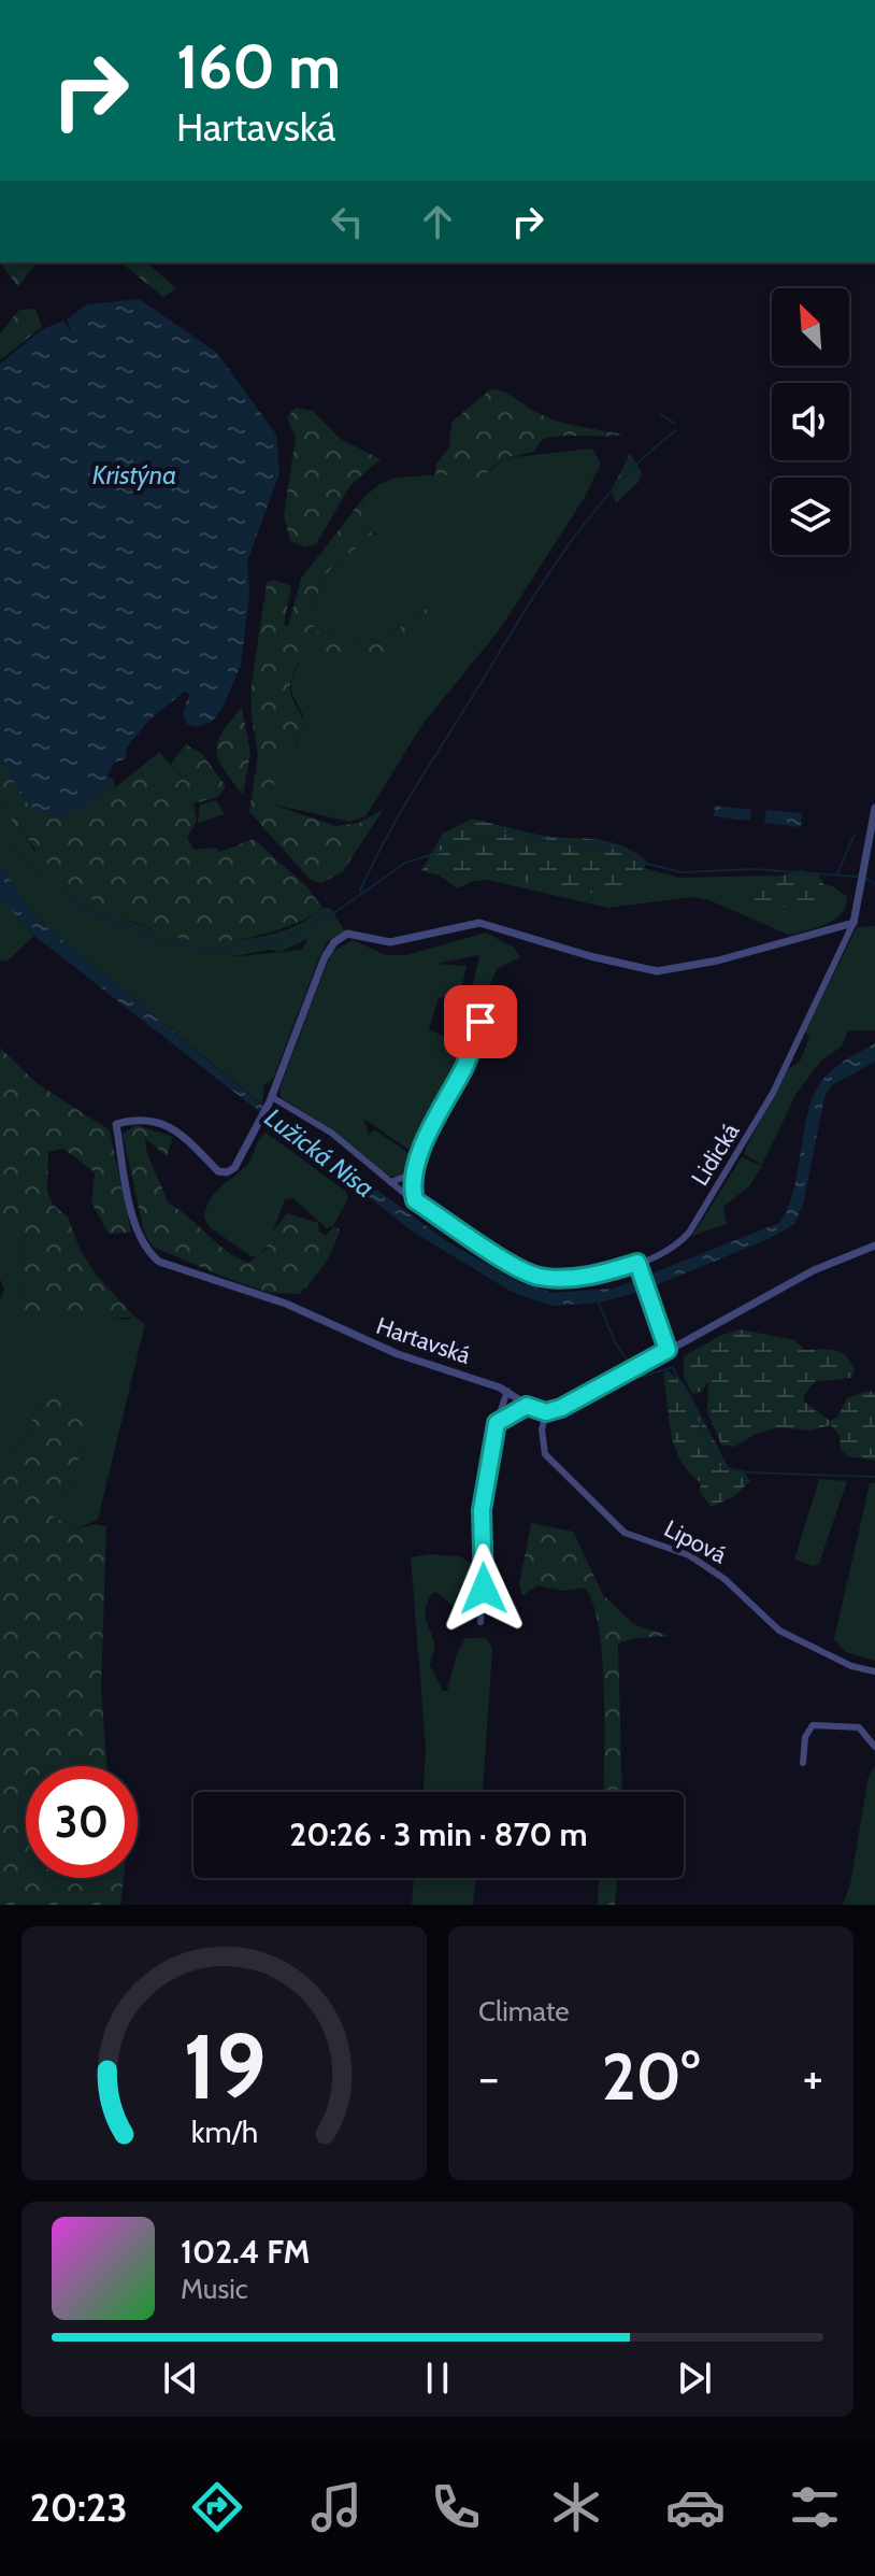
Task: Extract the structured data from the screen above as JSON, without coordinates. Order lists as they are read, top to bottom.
{
  "streets": {
    "street": ["Lidická", "Hartavská", "Lipová"]
  },
  "crossings": [
    ["Lidická", "Hartavská"],
    ["Hartavská", "Lipová"]
  ],
  "water": ["Kristýna", "Lužická Nisa"],
  "north": "top left",
  "page": {
    "turn": ["160 m", "Hartavská"],
    "limit": "30",
    "trip": "20:26 · 3 min · 870 m",
    "tile": "Climate",
    "heat": ["−", "20°", "+"],
    "song": ["102.4 FM", "Music"],
    "tabs": "20:23",
    "gauge": ["19", "km/h"]
  }
}
